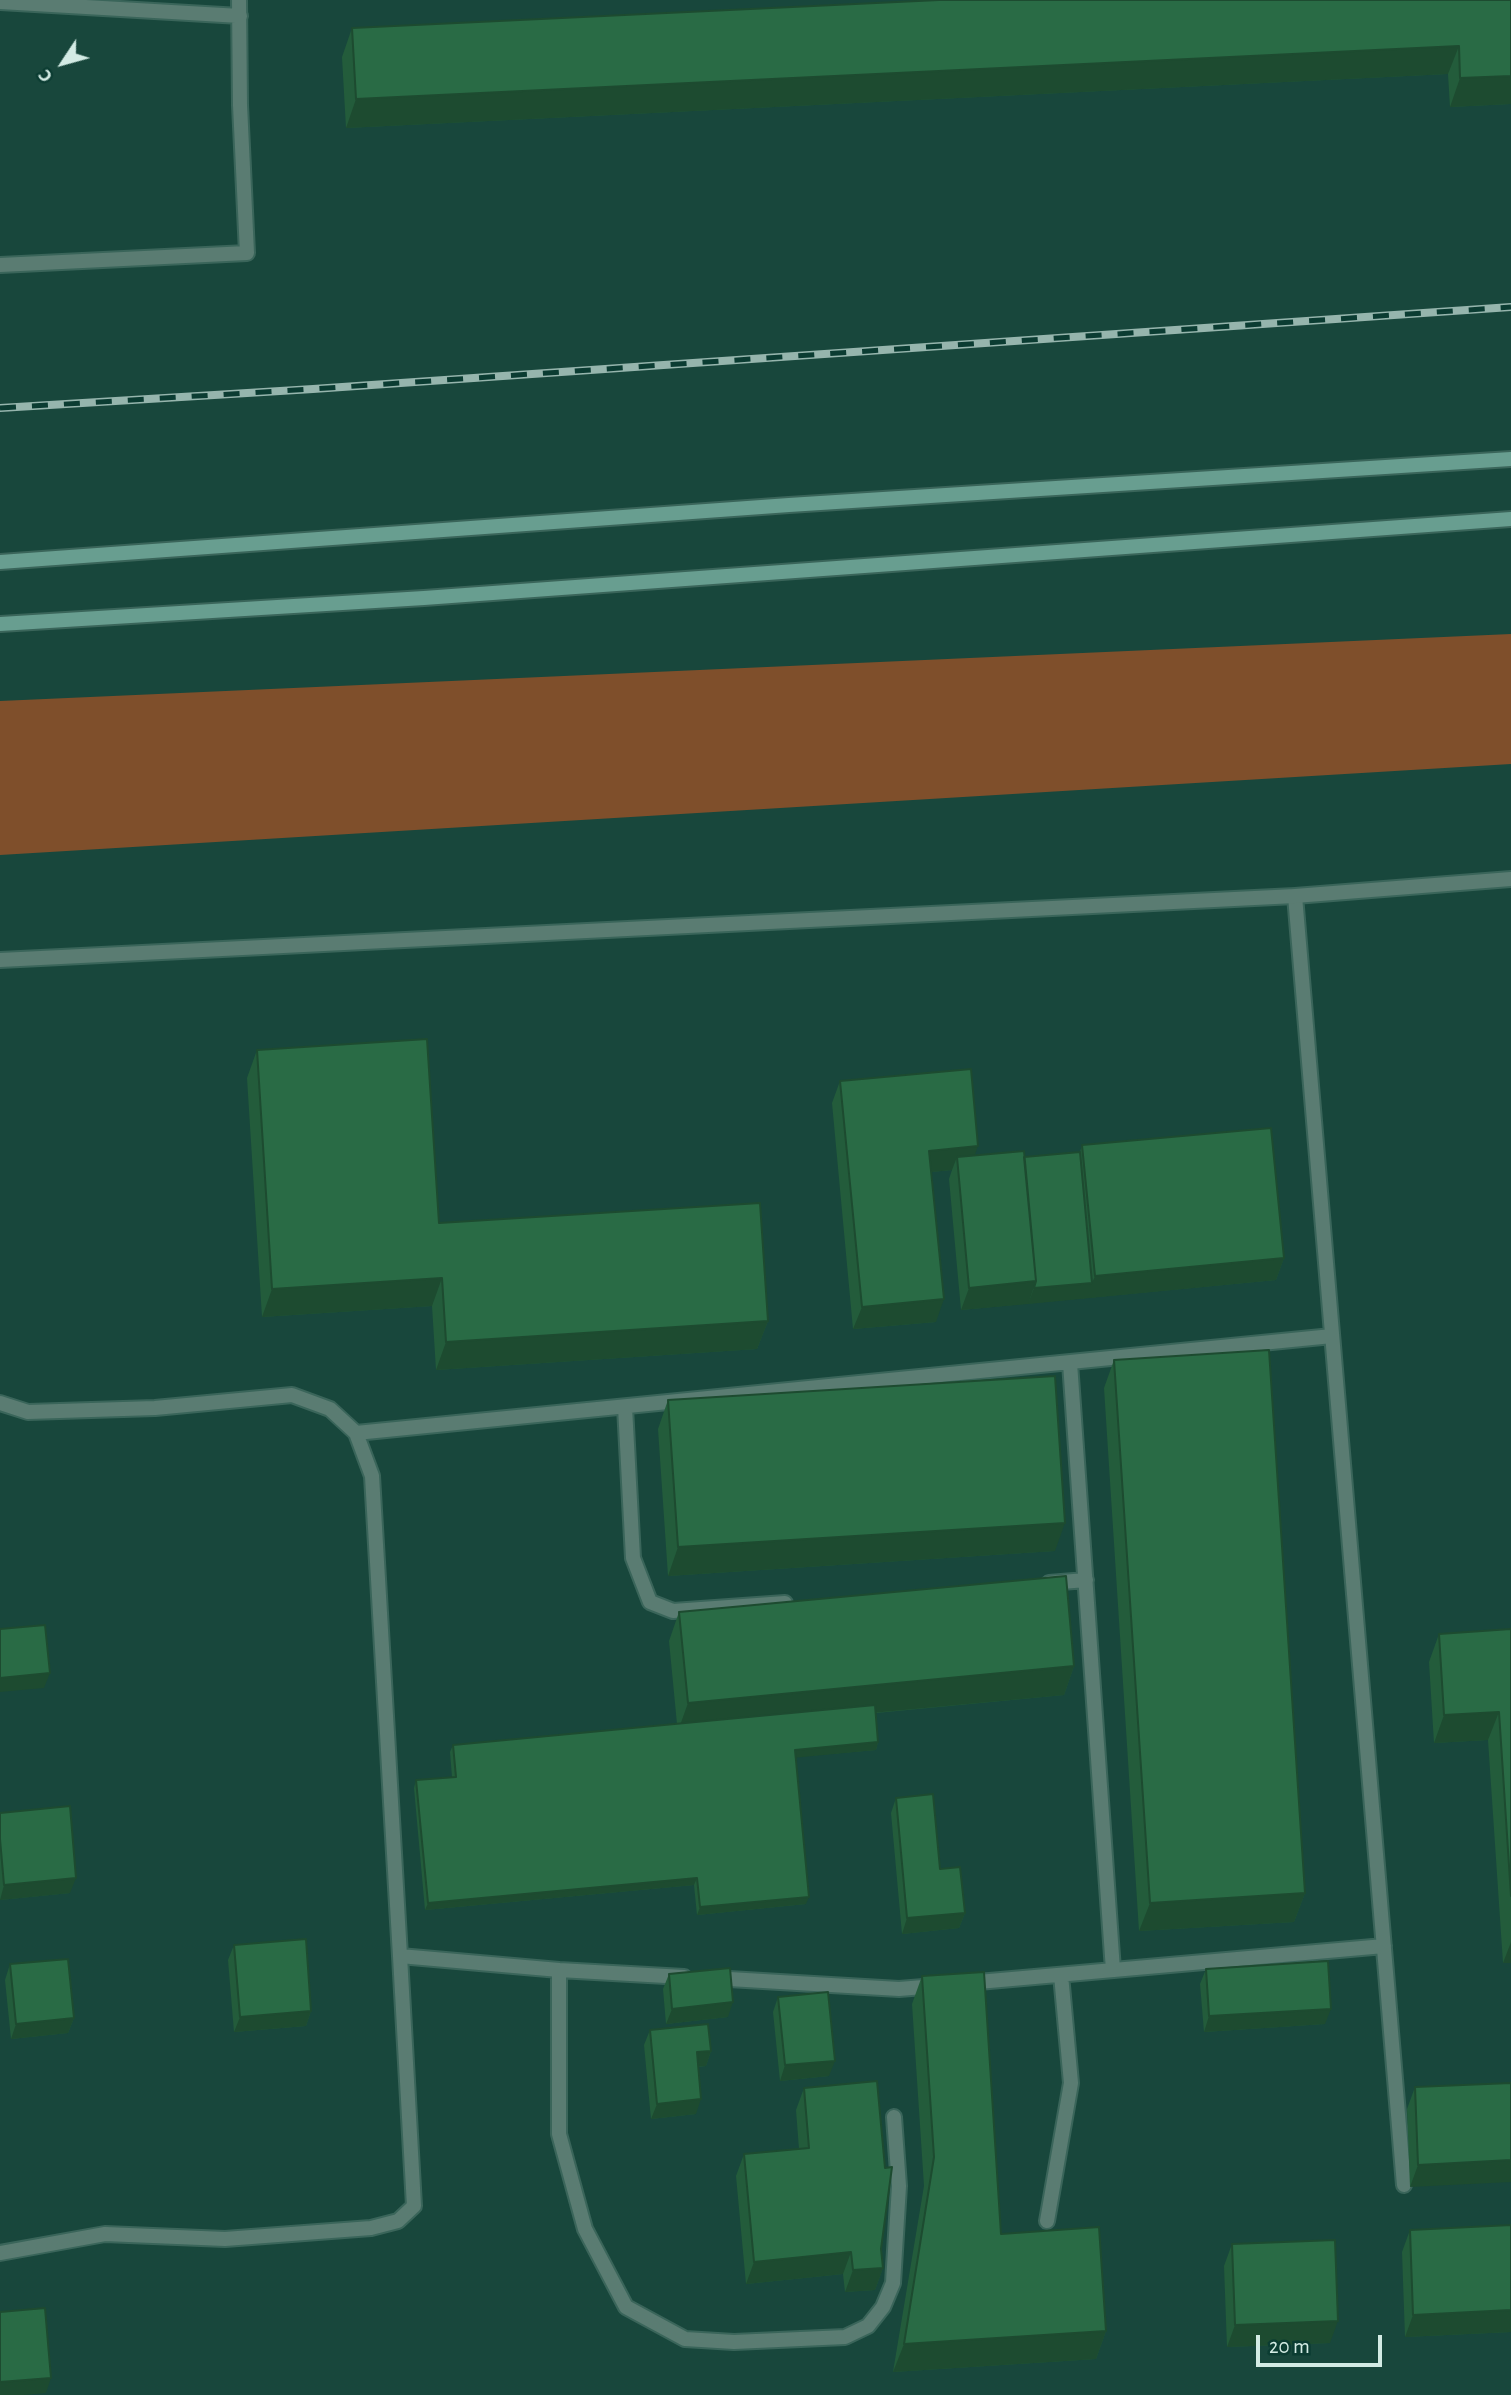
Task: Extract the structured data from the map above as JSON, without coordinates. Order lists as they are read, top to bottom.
{
  "scale_bar": "20 m",
  "north": "bottom left"
}
